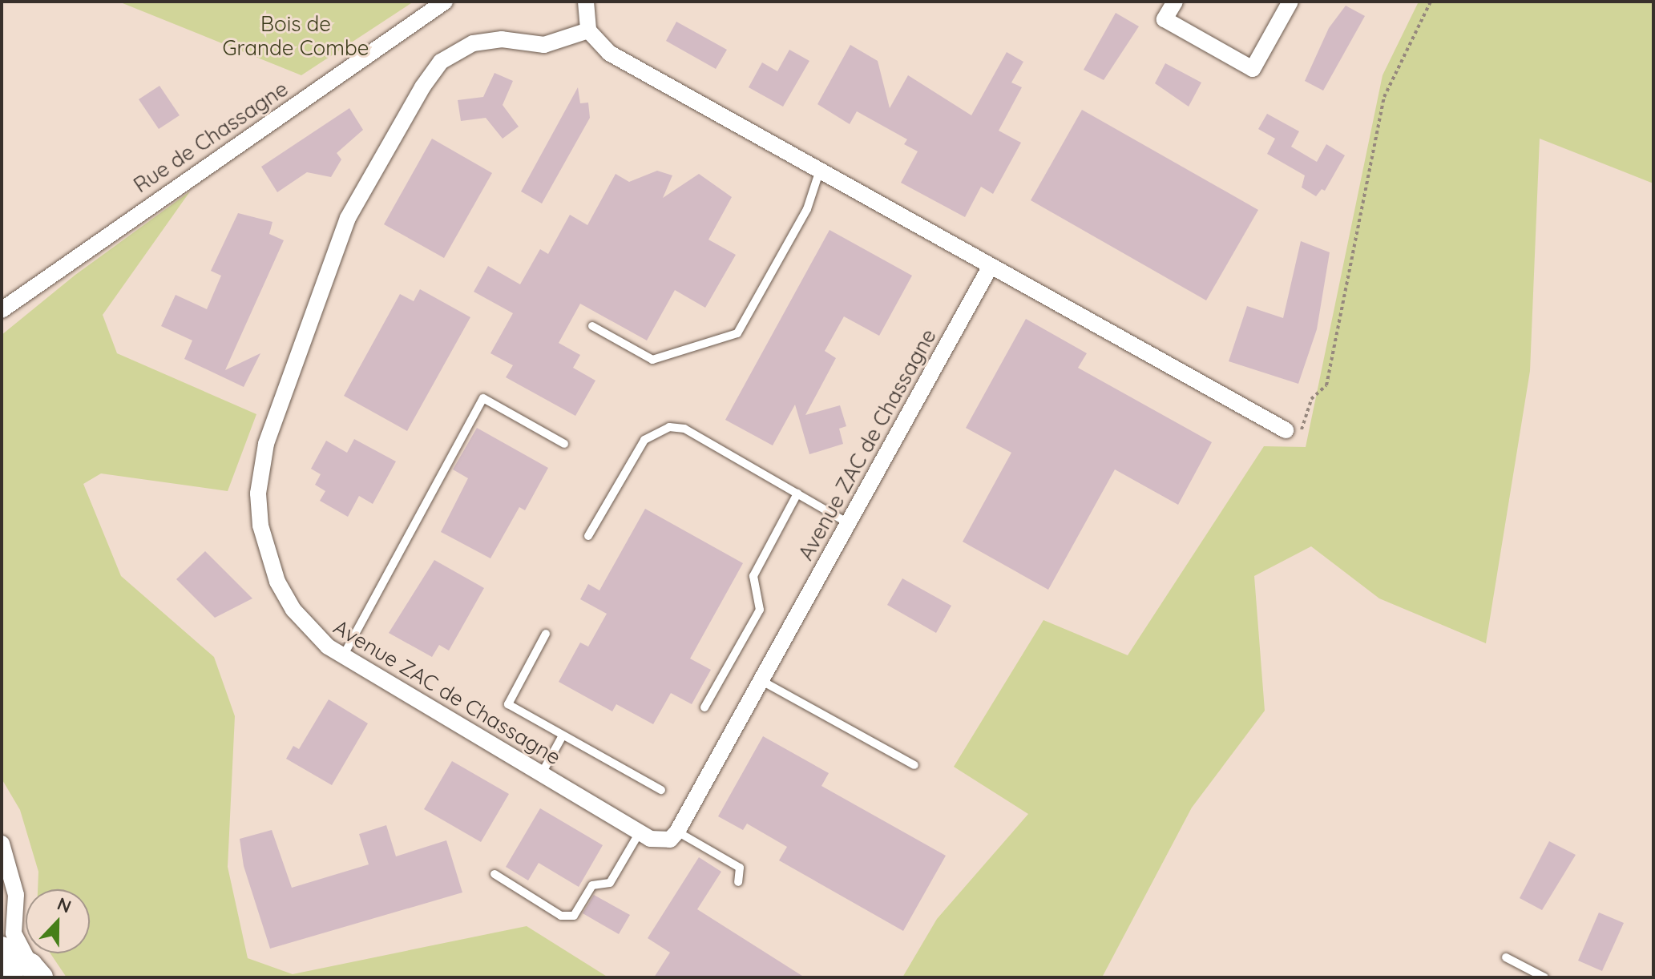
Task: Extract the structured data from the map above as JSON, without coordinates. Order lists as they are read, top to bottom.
{
  "streets": {
    "street": ["Rue de Chassagne", "Avenue ZAC de Chassagne"]
  },
  "parks": ["Bois de Grande Combe"],
  "north": "top"
}
